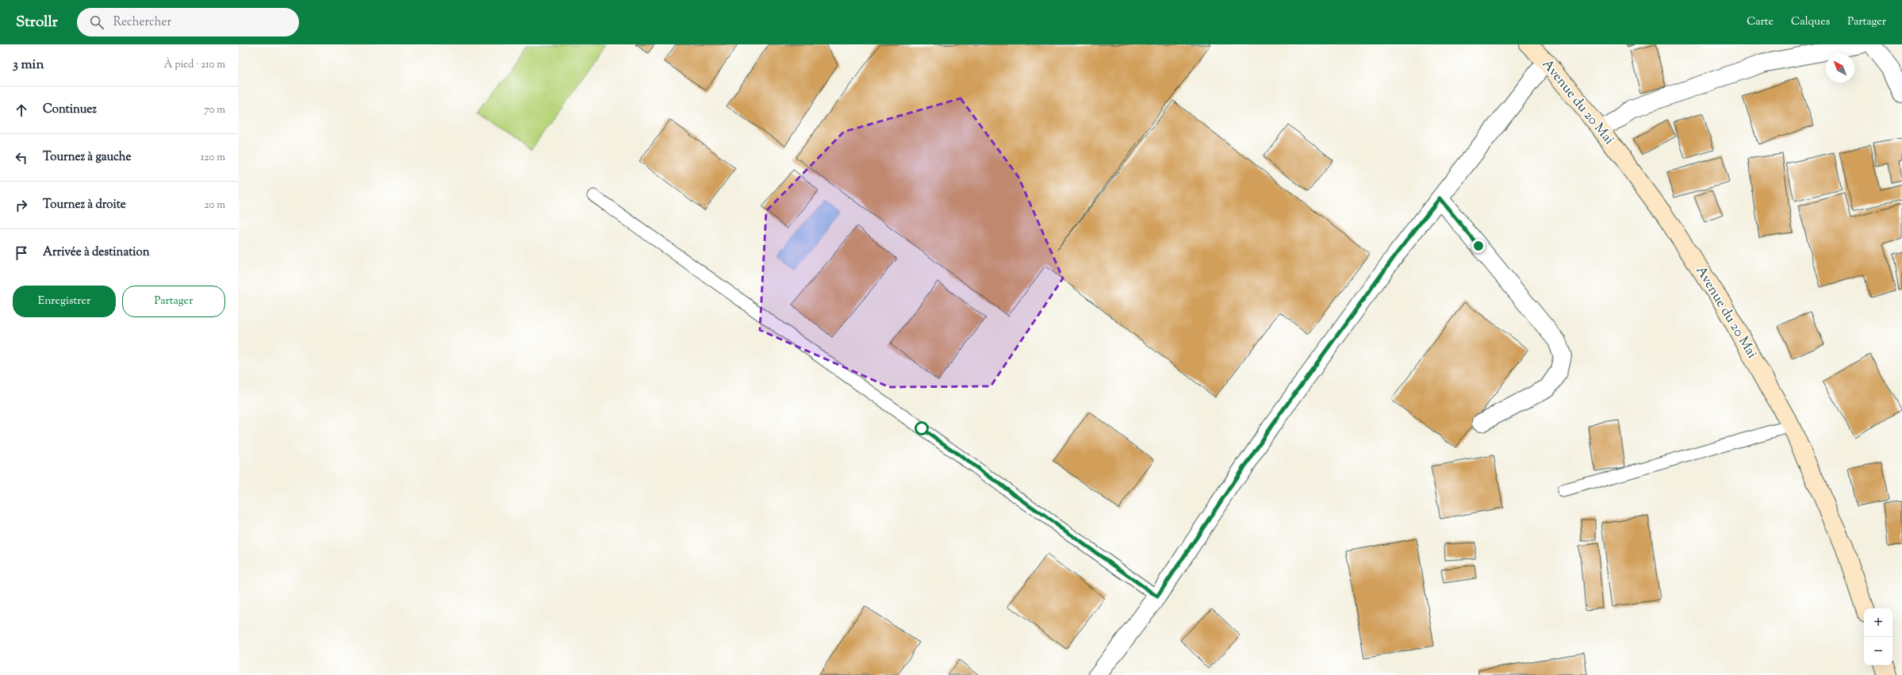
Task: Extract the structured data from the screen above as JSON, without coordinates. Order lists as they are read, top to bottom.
{
  "streets": {
    "main road": ["Avenue du 20 Mai"]
  },
  "north": "top left",
  "page": {
    "header": "Strollr",
    "search": "Rechercher",
    "nav": ["Carte", "Calques", "Partager"],
    "heading": ["3 min", "À pied · 210 m"],
    "list": [
      ["Continuez", "70 m"],
      ["Tournez à gauche", "120 m"],
      ["Tournez à droite", "20 m"],
      "Arrivée à destination"
    ],
    "buttons": ["Enregistrer", "Partager"],
    "map_buttons": ["+", "−"]
  }
}
